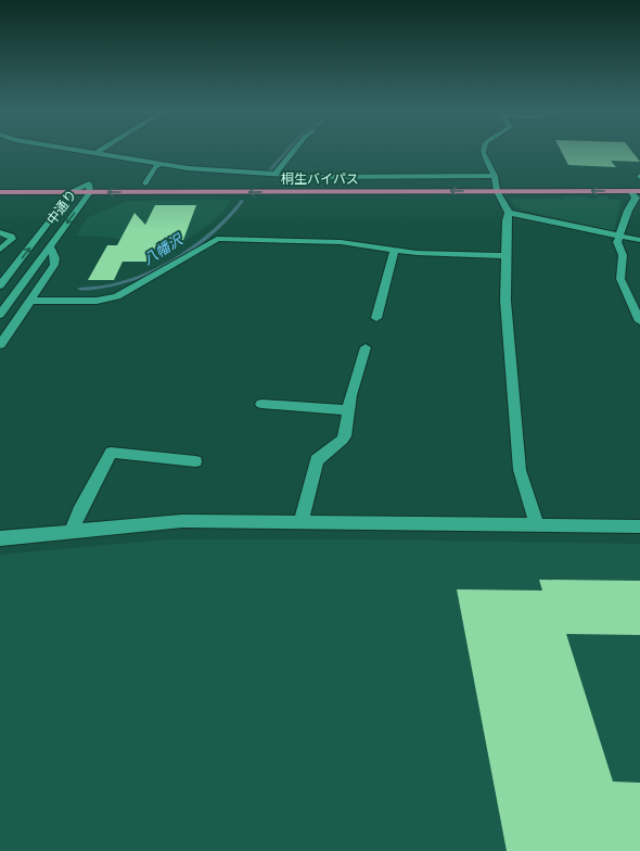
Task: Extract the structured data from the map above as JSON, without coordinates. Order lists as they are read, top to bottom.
{
  "streets": {
    "highway": ["桐生バイパス"],
    "street": ["中通り"]
  },
  "crossings": [
    ["桐生バイパス", "中通り"]
  ],
  "water": ["八幡沢"]
}
